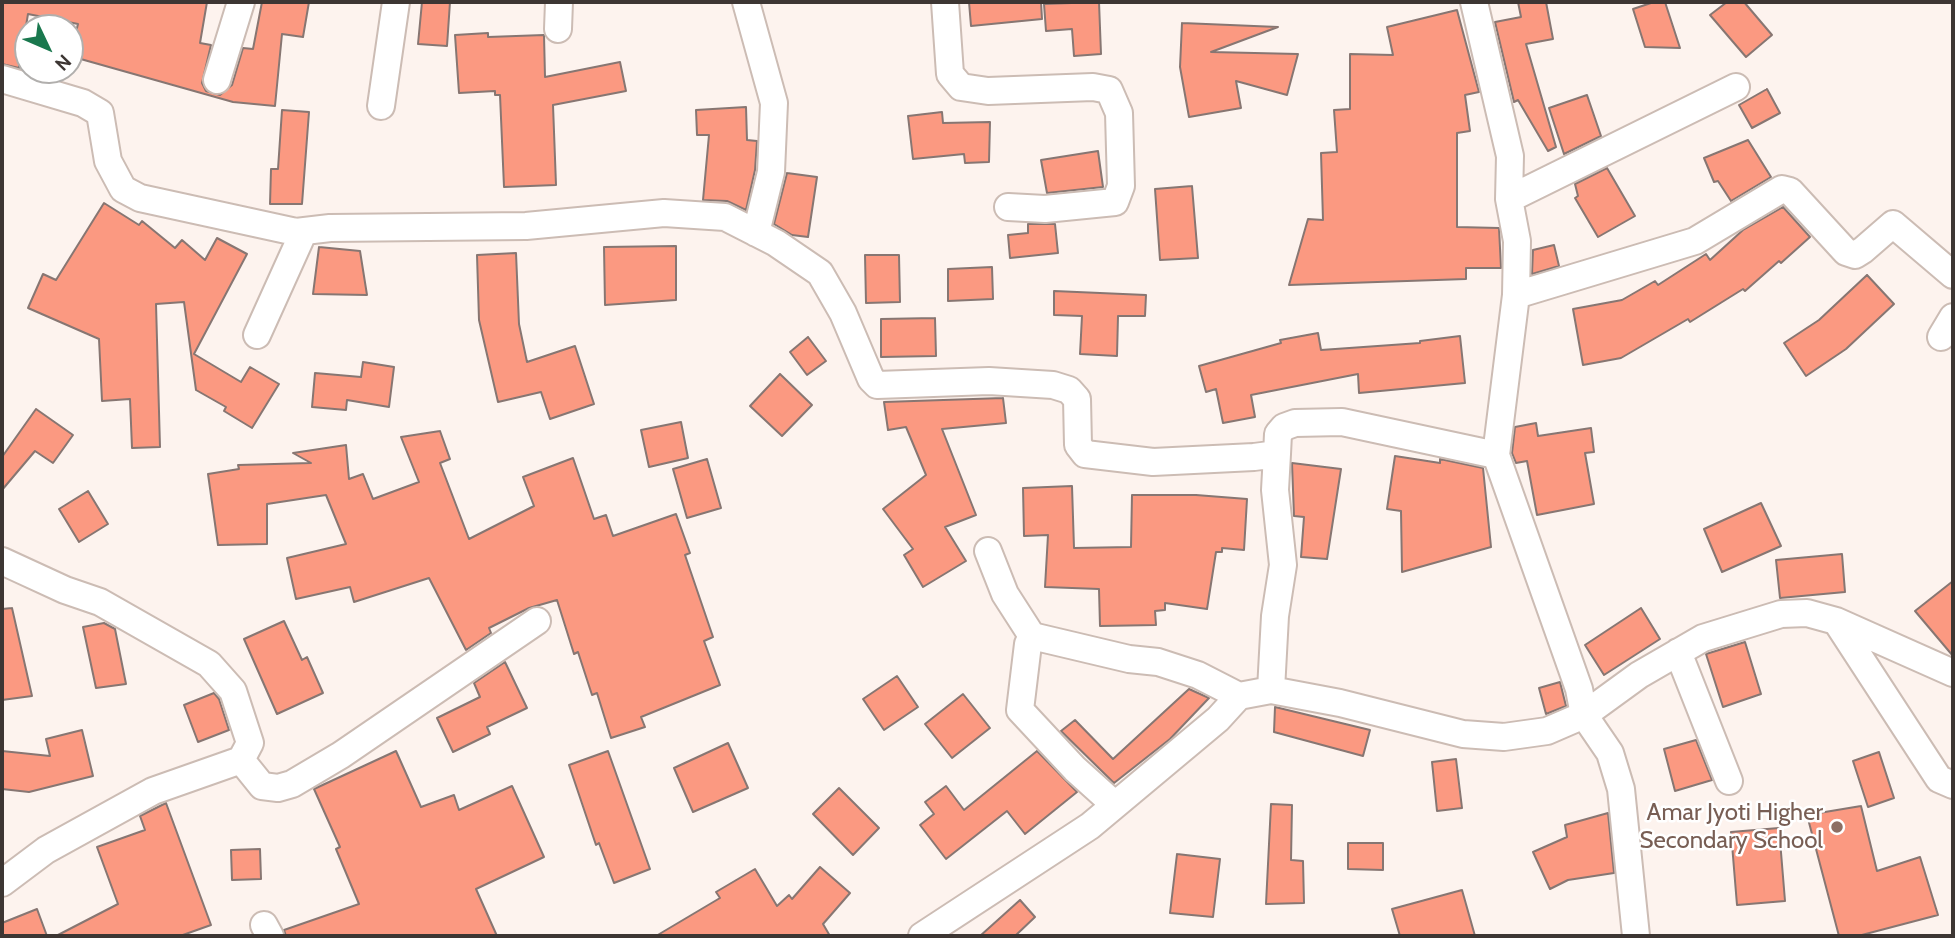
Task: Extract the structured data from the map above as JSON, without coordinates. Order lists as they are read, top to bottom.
{
  "places": ["Amar Jyoti Higher Secondary School"],
  "north": "bottom right"
}
